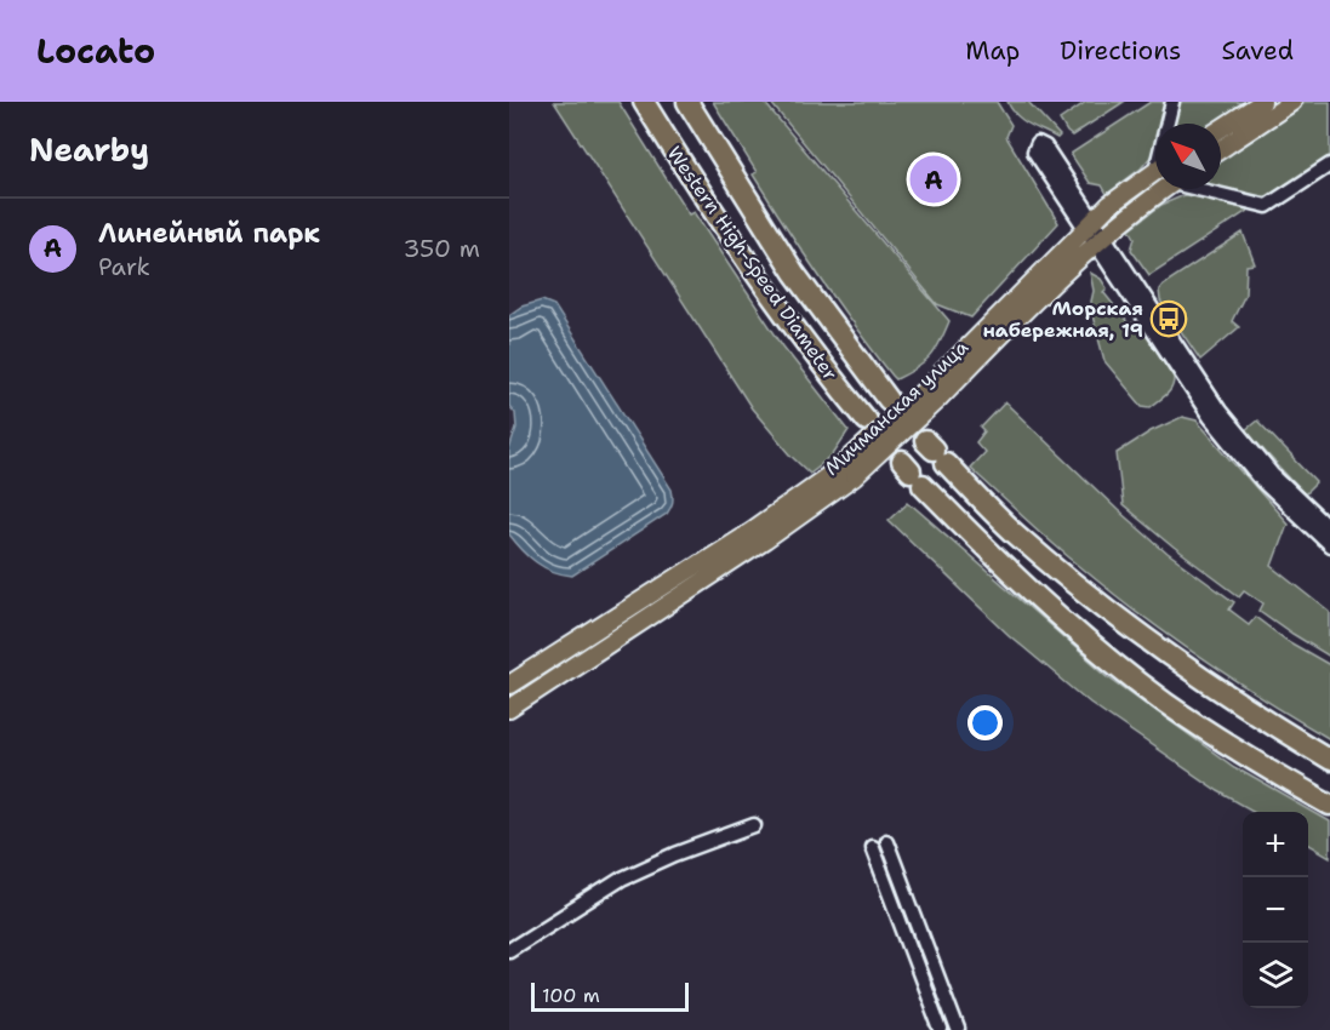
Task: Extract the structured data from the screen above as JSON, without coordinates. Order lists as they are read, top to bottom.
{
  "streets": {
    "highway": ["Western High-Speed Diameter"],
    "main road": ["Мичманская улица"]
  },
  "places": {
    "bus stop": ["Морская набережная, 19"]
  },
  "scale_bar": "100 m",
  "north": "top left",
  "page": {
    "header": "Locato",
    "nav": ["Map", "Directions", "Saved"],
    "heading": "Nearby",
    "pins": "A",
    "list": [
      {
        "mark": "A",
        "name": "Линейный парк",
        "note": "Park",
        "value": "350 m"
      }
    ],
    "map_buttons": ["+", "−"],
    "scale": "100 m"
  }
}
